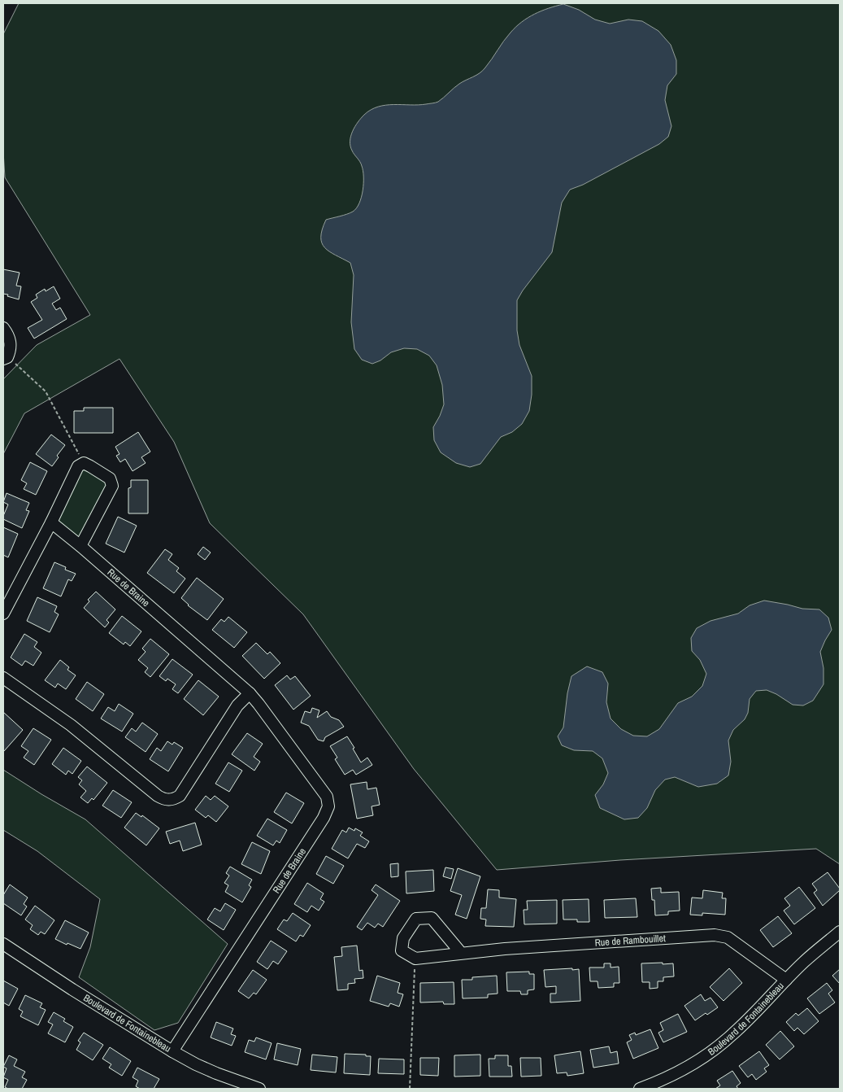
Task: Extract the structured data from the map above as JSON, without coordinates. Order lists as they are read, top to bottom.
{
  "streets": {
    "street": ["Rue de Braine", "Rue de Rambouillet", "Boulevard de Fontainebleau"]
  },
  "crossings": [
    ["Rue de Braine", "Boulevard de Fontainebleau"],
    ["Rue de Rambouillet", "Boulevard de Fontainebleau"]
  ]
}
